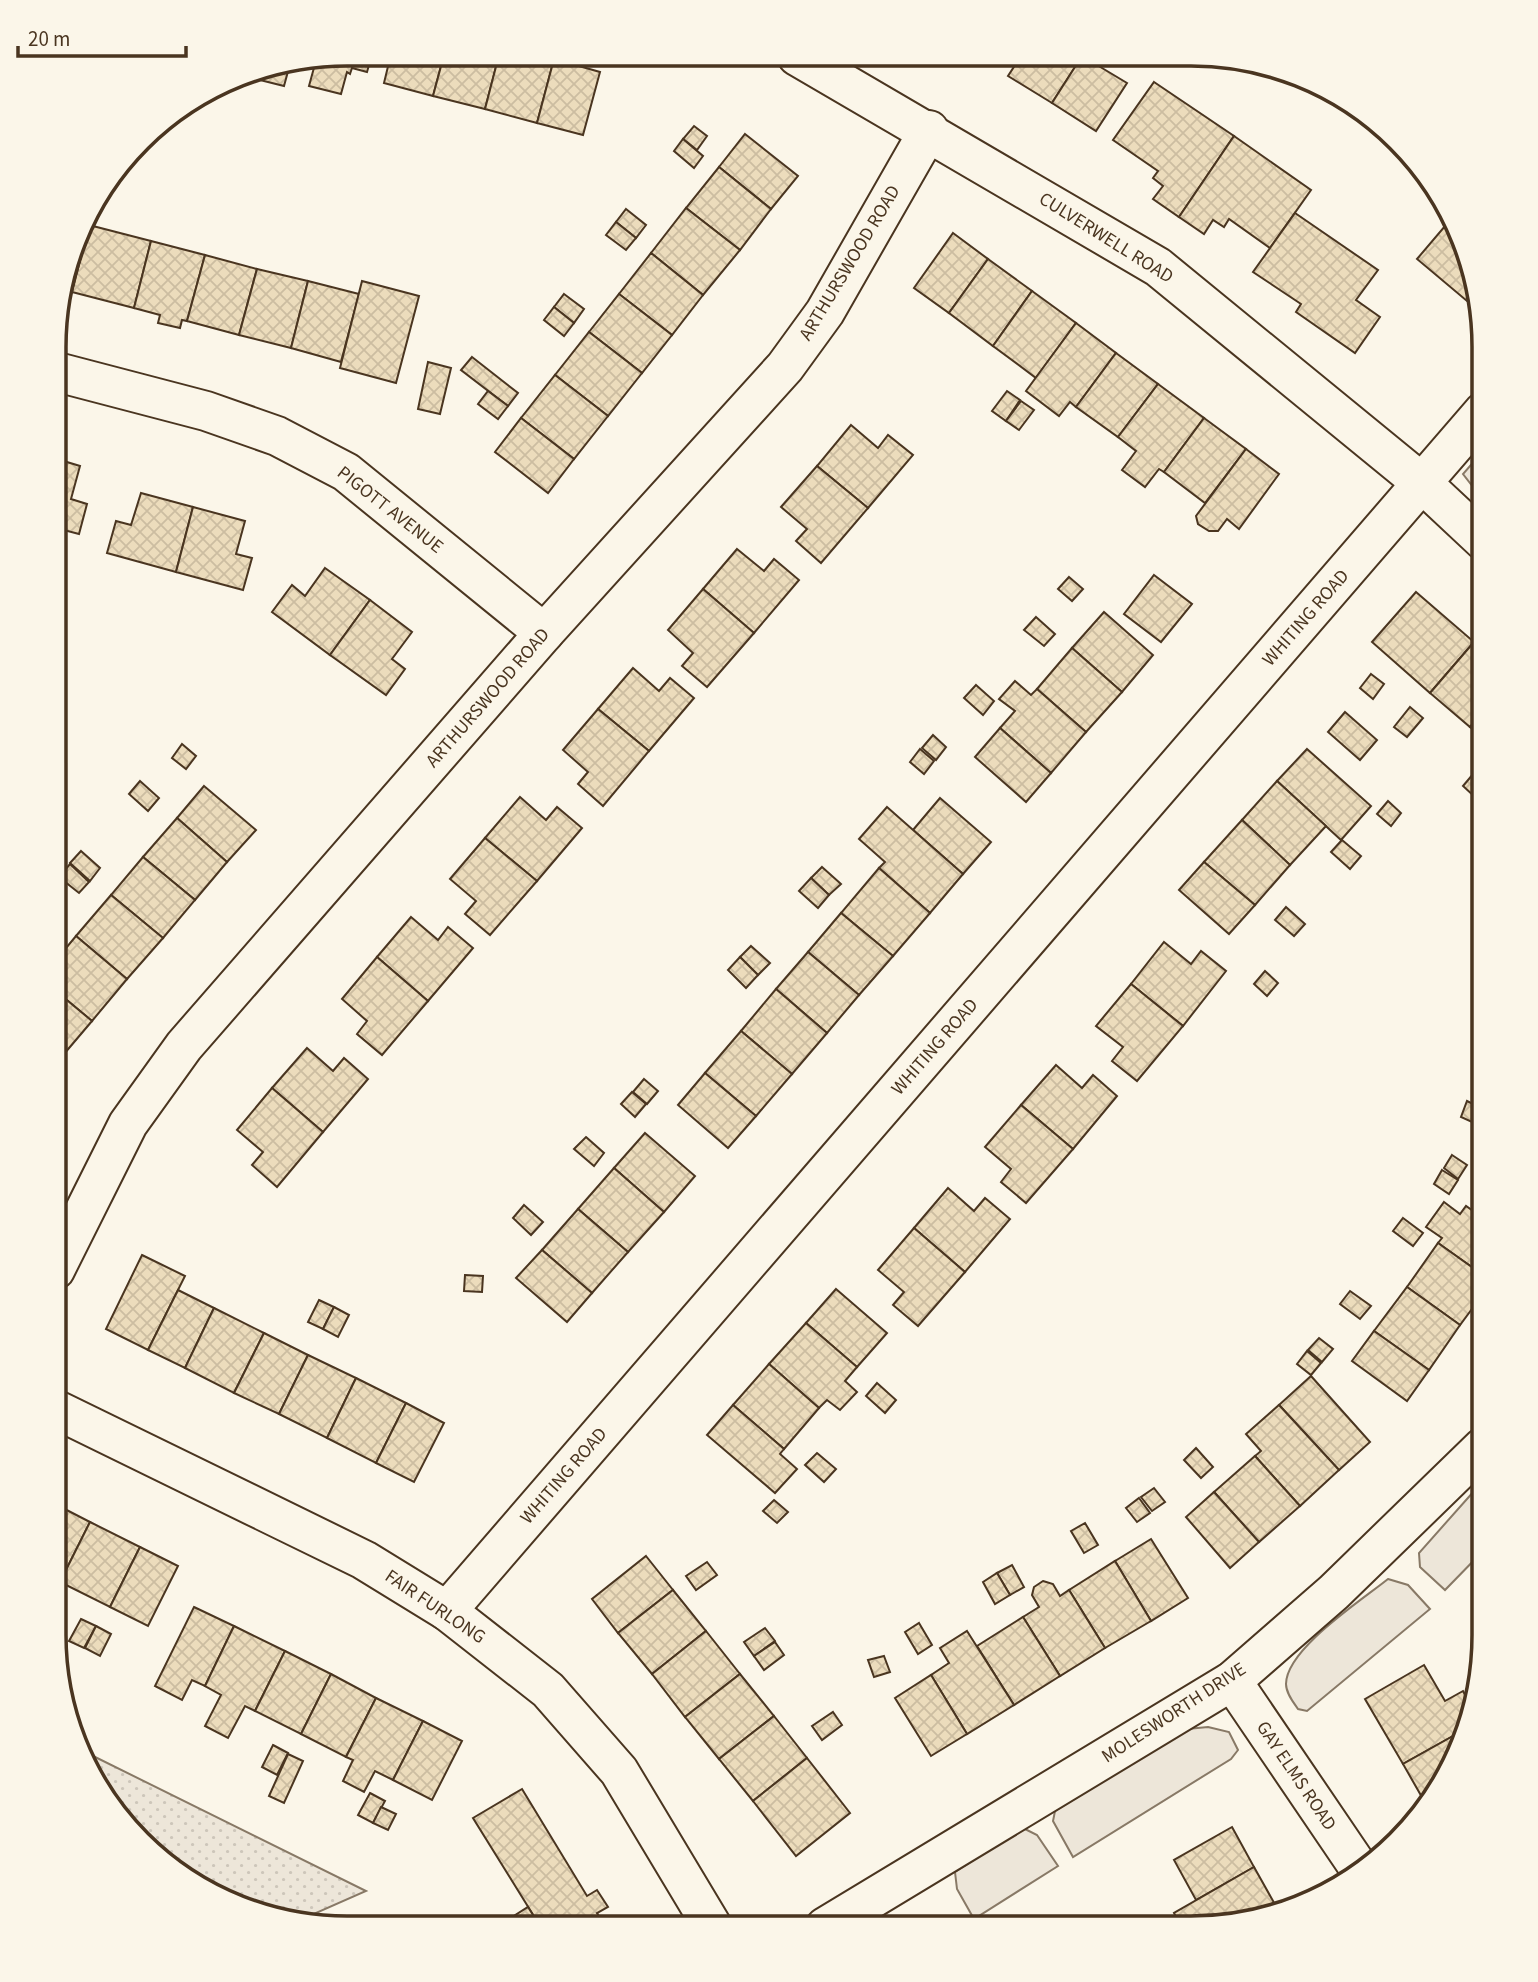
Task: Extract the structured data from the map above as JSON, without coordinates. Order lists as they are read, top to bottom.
{
  "streets": {
    "street": [
      "CULVERWELL ROAD",
      "ARTHURSWOOD ROAD",
      "PIGOTT AVENUE",
      "WHITING ROAD",
      "FAIR FURLONG",
      "MOLESWORTH DRIVE",
      "GAY ELMS ROAD"
    ]
  },
  "crossings": [
    ["CULVERWELL ROAD", "ARTHURSWOOD ROAD"],
    ["CULVERWELL ROAD", "WHITING ROAD"],
    ["ARTHURSWOOD ROAD", "PIGOTT AVENUE"],
    ["WHITING ROAD", "FAIR FURLONG"],
    ["MOLESWORTH DRIVE", "GAY ELMS ROAD"]
  ],
  "scale_bar": "20 m"
}
